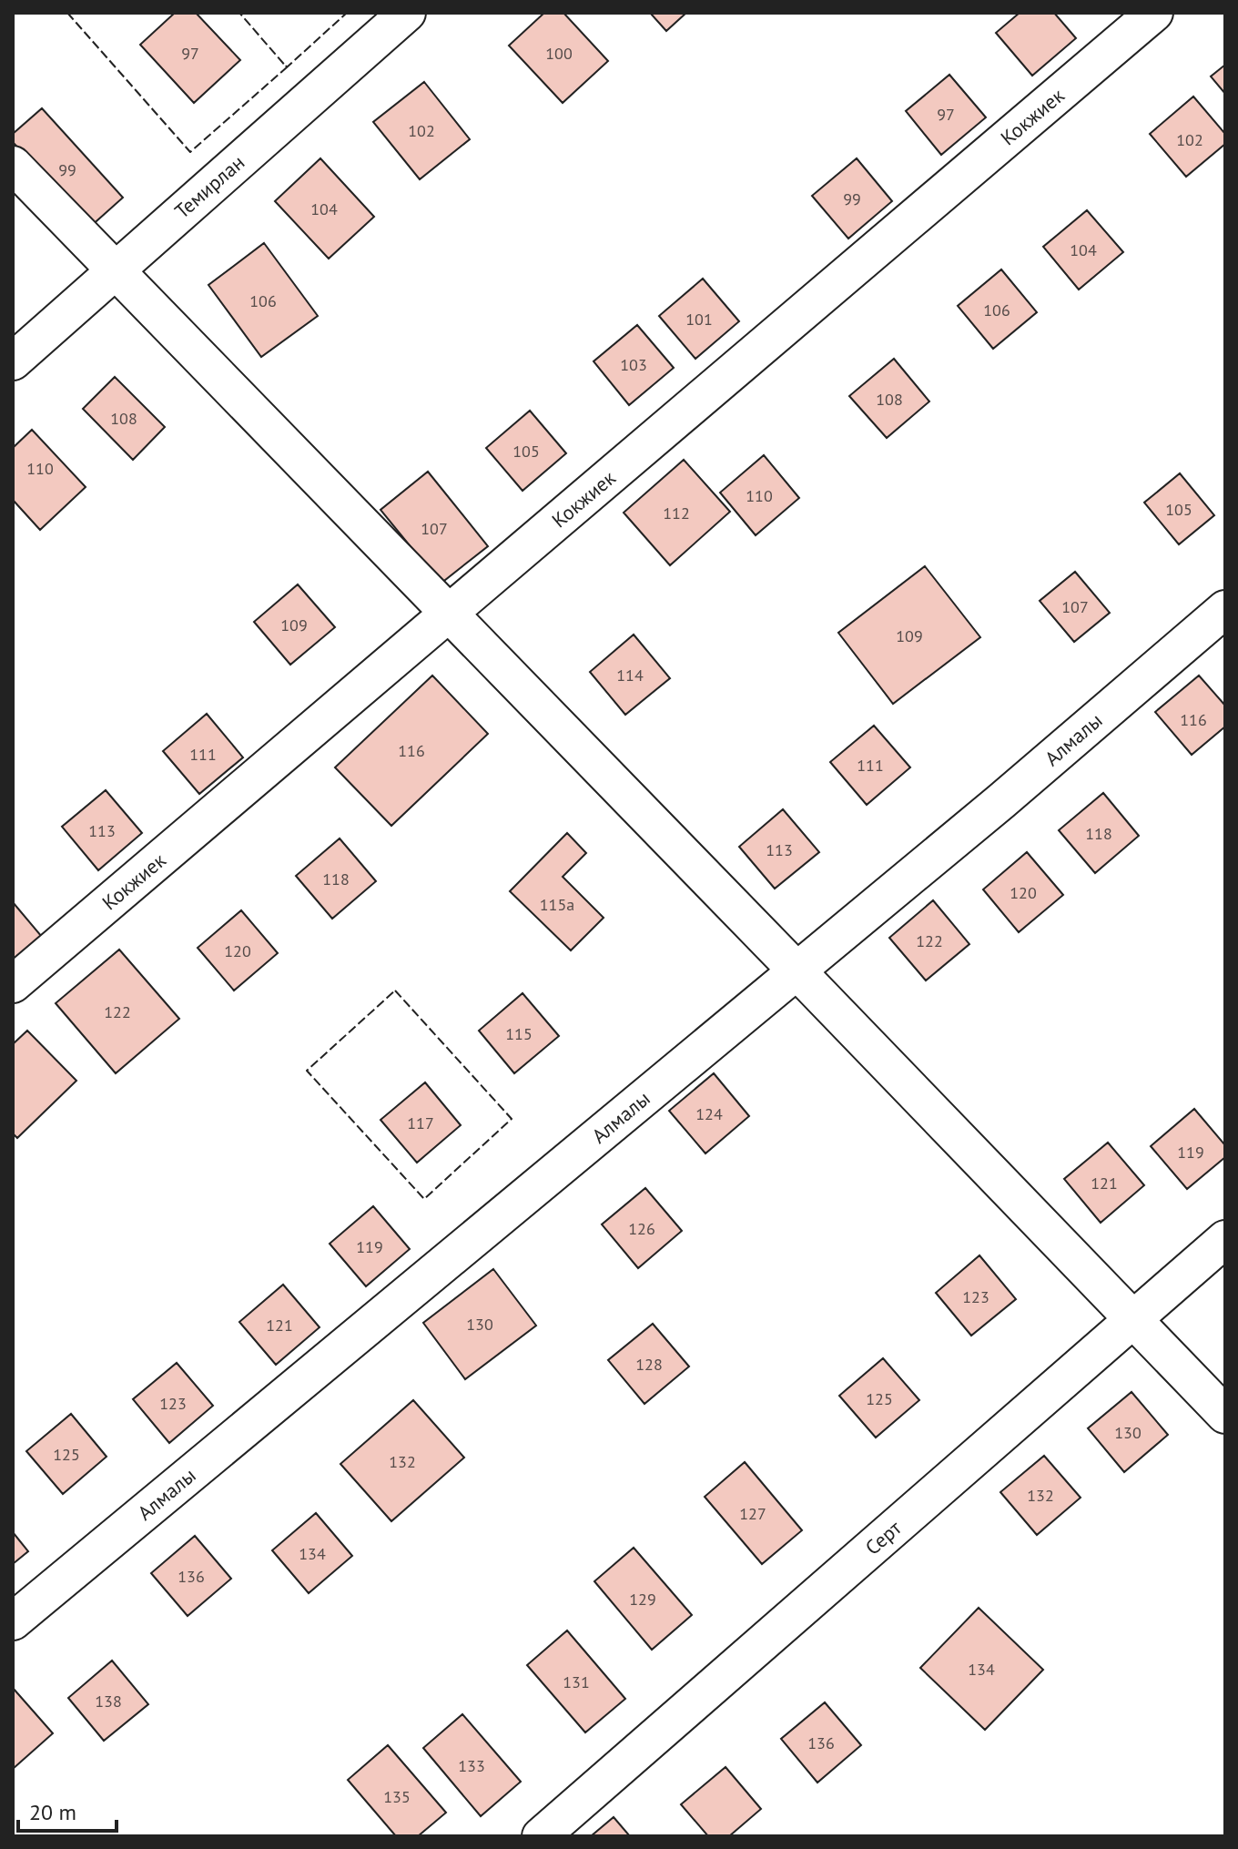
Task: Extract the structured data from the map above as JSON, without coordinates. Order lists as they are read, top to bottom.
{
  "streets": {
    "street": [
      "Кокжиек",
      "Темирлан",
      "Алмалы",
      "Серт"
    ]
  },
  "house_numbers": [
    "97",
    "100",
    "97",
    "102",
    "102",
    "99",
    "99",
    "104",
    "104",
    "106",
    "106",
    "101",
    "103",
    "108",
    "108",
    "105",
    "110",
    "110",
    "105",
    "112",
    "107",
    "107",
    "109",
    "109",
    "114",
    "116",
    "116",
    "111",
    "111",
    "113",
    "118",
    "113",
    "118",
    "120",
    "115а",
    "122",
    "120",
    "122",
    "115",
    "124",
    "117",
    "119",
    "121",
    "126",
    "119",
    "123",
    "130",
    "121",
    "128",
    "125",
    "123",
    "130",
    "125",
    "132",
    "132",
    "127",
    "134",
    "136",
    "129",
    "134",
    "131",
    "138",
    "136",
    "133",
    "135"
  ],
  "scale_bar": "20 m"
}
